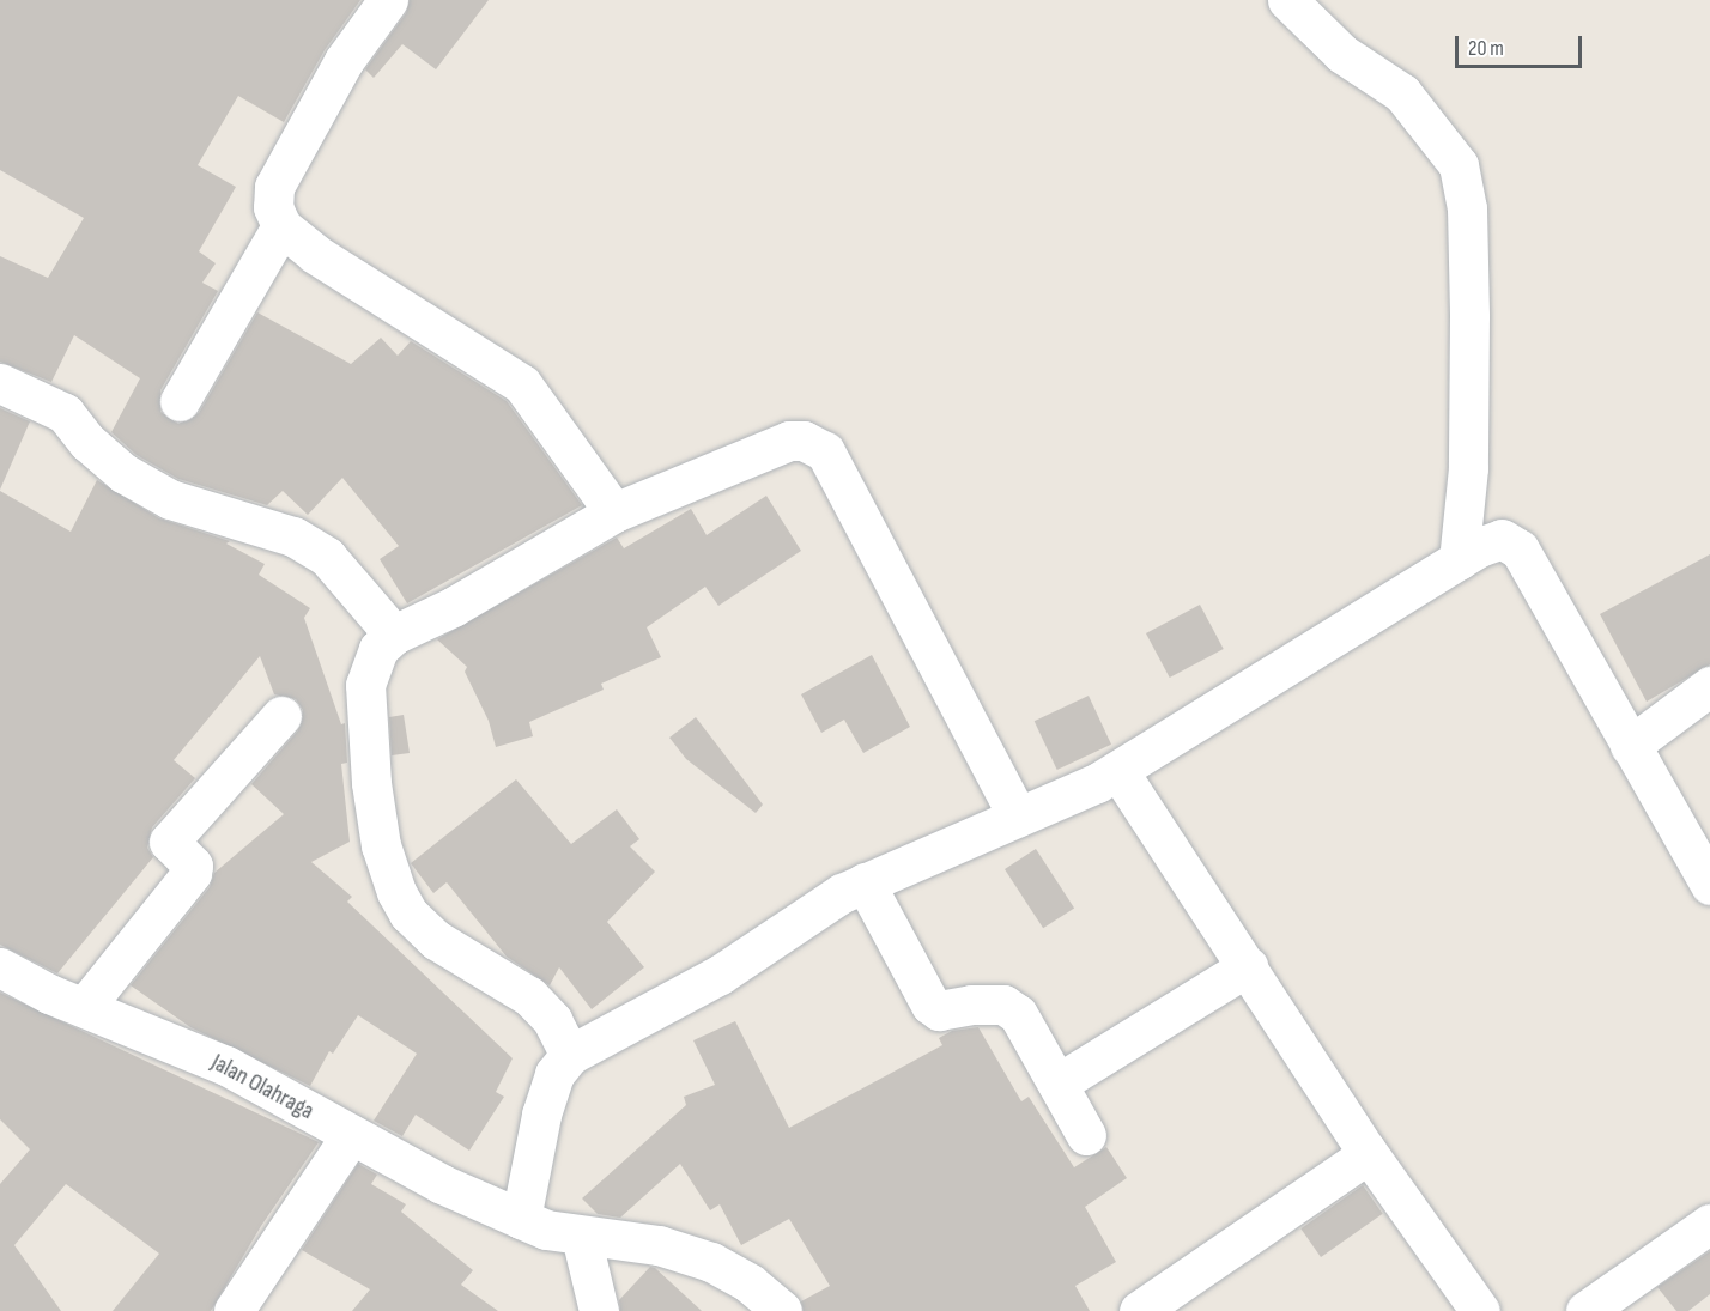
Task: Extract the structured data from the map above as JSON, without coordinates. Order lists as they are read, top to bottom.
{
  "streets": {
    "street": ["Jalan Olahraga"]
  },
  "scale_bar": "20 m"
}
